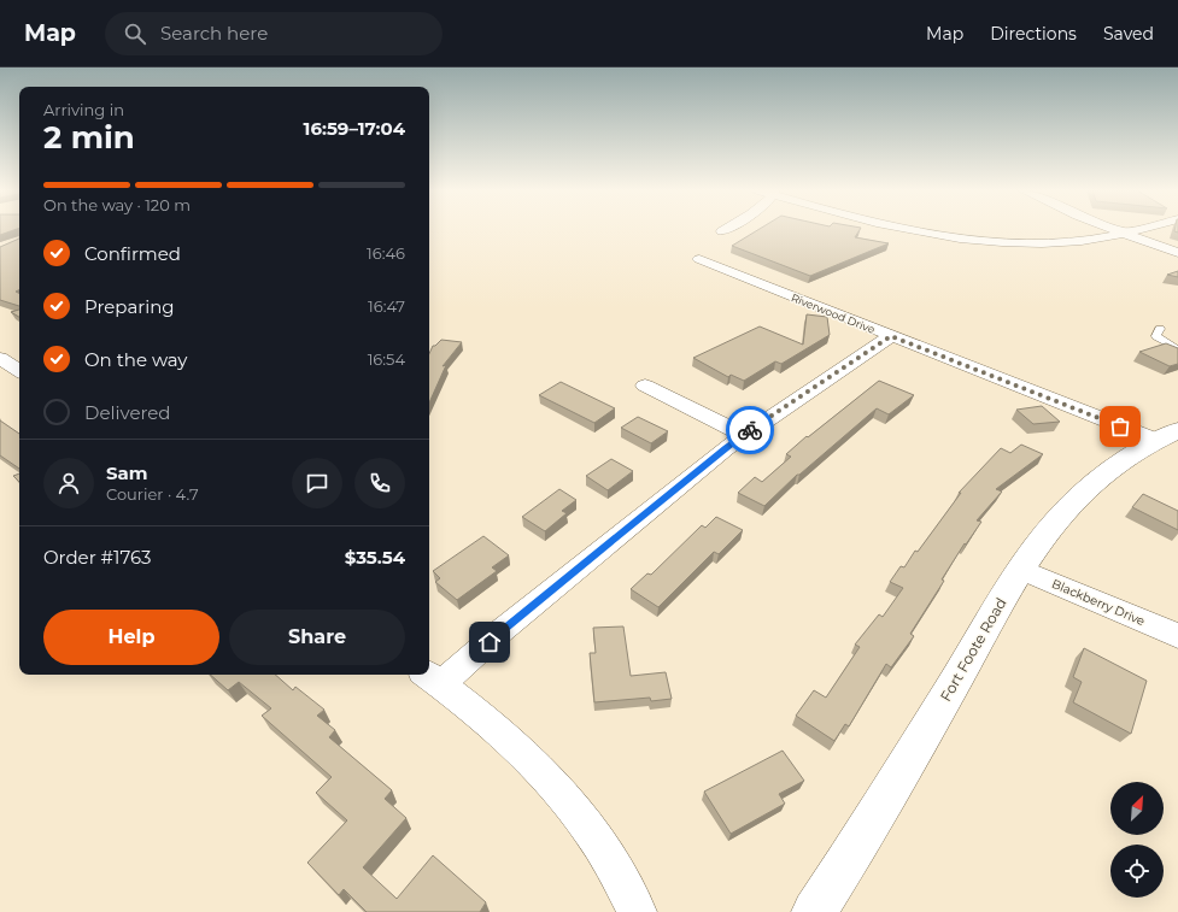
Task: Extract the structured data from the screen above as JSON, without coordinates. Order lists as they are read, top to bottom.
{
  "streets": {
    "street": ["Riverwood Drive", "Blackberry Drive", "Fort Foote Road"]
  },
  "crossings": [
    ["Riverwood Drive", "Fort Foote Road"],
    ["Blackberry Drive", "Fort Foote Road"]
  ],
  "north": "top right",
  "page": {
    "header": "Map",
    "search": "Search here",
    "nav": ["Map", "Directions", "Saved"],
    "heading": ["2 min", "Arriving in", "16:59–17:04"],
    "panel": [
      "Sam",
      "Courier · 4.7",
      "Order #1763",
      "$35.54"
    ],
    "bar": "On the way · 120 m",
    "list": [
      ["Confirmed", "16:46"],
      ["Preparing", "16:47"],
      ["On the way", "16:54"],
      "Delivered"
    ],
    "buttons": ["Help", "Share"]
  }
}
